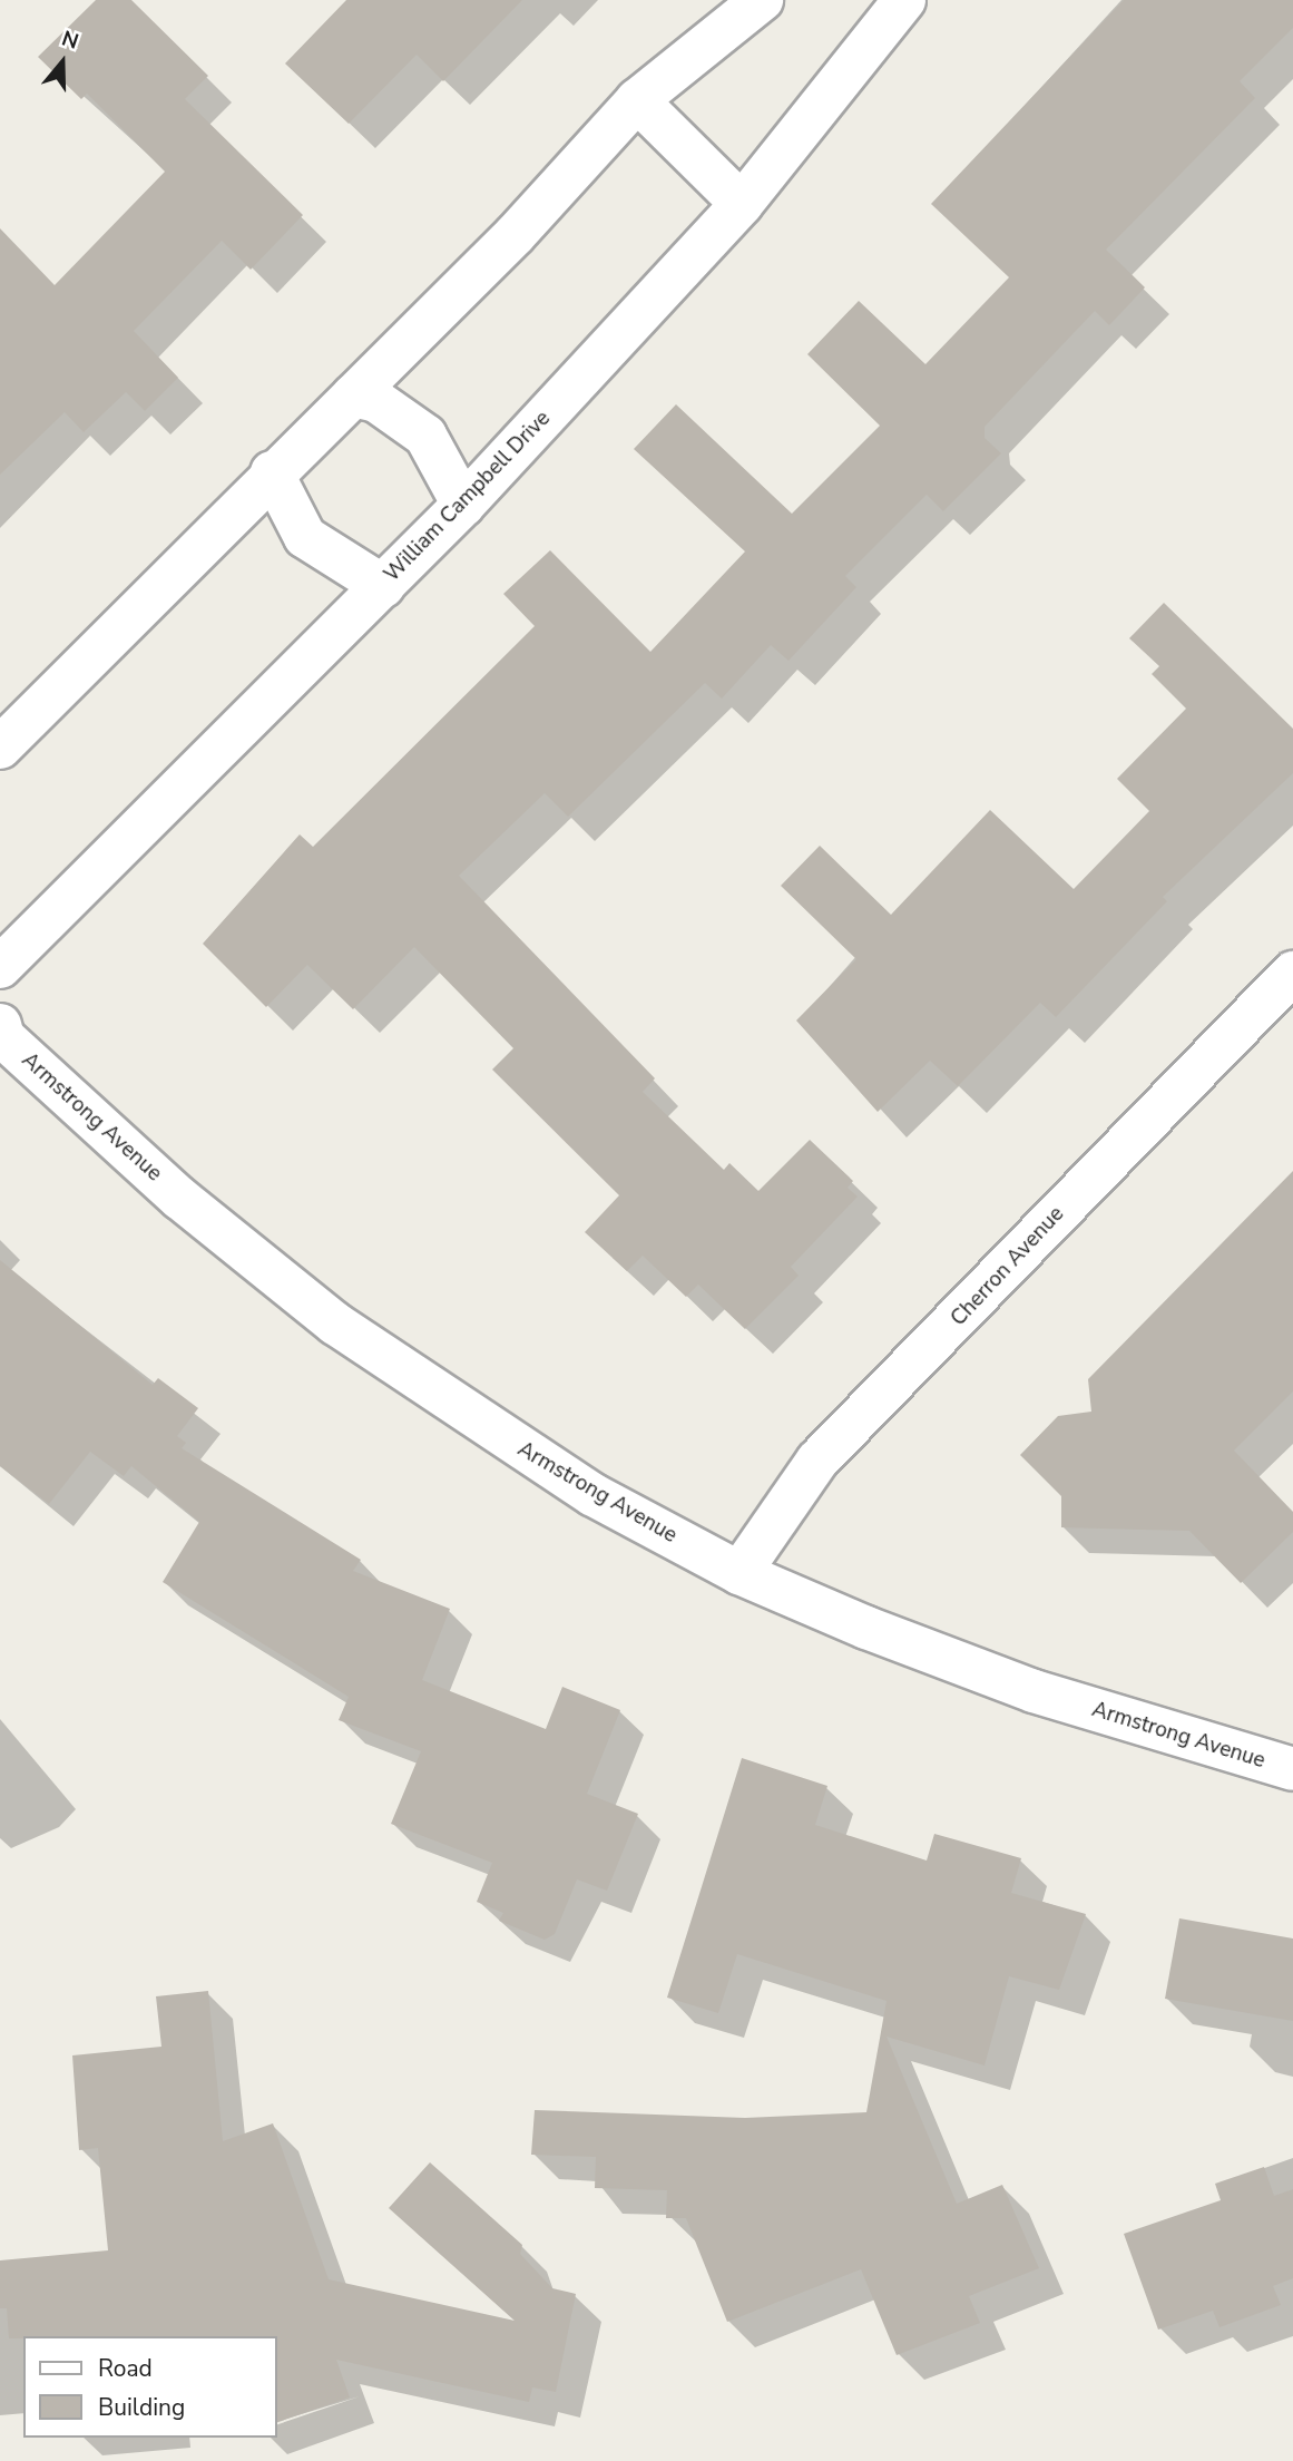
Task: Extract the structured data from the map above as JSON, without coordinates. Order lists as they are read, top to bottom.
{
  "streets": {
    "street": ["William Campbell Drive", "Armstrong Avenue", "Cherron Avenue"]
  },
  "crossings": [
    ["Armstrong Avenue", "Cherron Avenue"]
  ],
  "legend": ["Road", "Building"],
  "north": "top"
}
